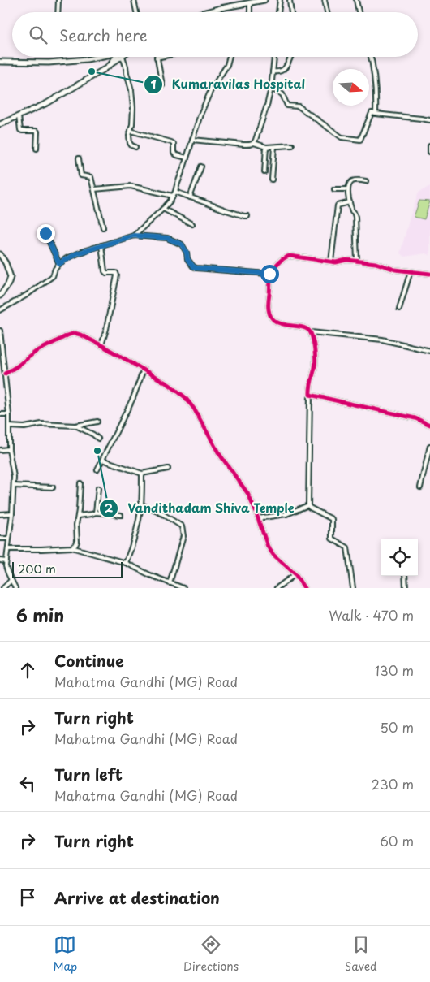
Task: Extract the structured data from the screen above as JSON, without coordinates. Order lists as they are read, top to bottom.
{
  "places": ["Kumaravilas Hospital", "Vandithadam Shiva Temple"],
  "scale_bar": "200 m",
  "north": "right",
  "page": {
    "search": "Search here",
    "scale": "200 m",
    "heading": ["6 min", "Walk · 470 m"],
    "list": [
      ["Continue", "Mahatma Gandhi (MG) Road", "130 m"],
      ["Turn right", "Mahatma Gandhi (MG) Road", "50 m"],
      ["Turn left", "Mahatma Gandhi (MG) Road", "230 m"],
      ["Turn right", "60 m"],
      "Arrive at destination"
    ],
    "nav": ["Map", "Directions", "Saved"]
  }
}
